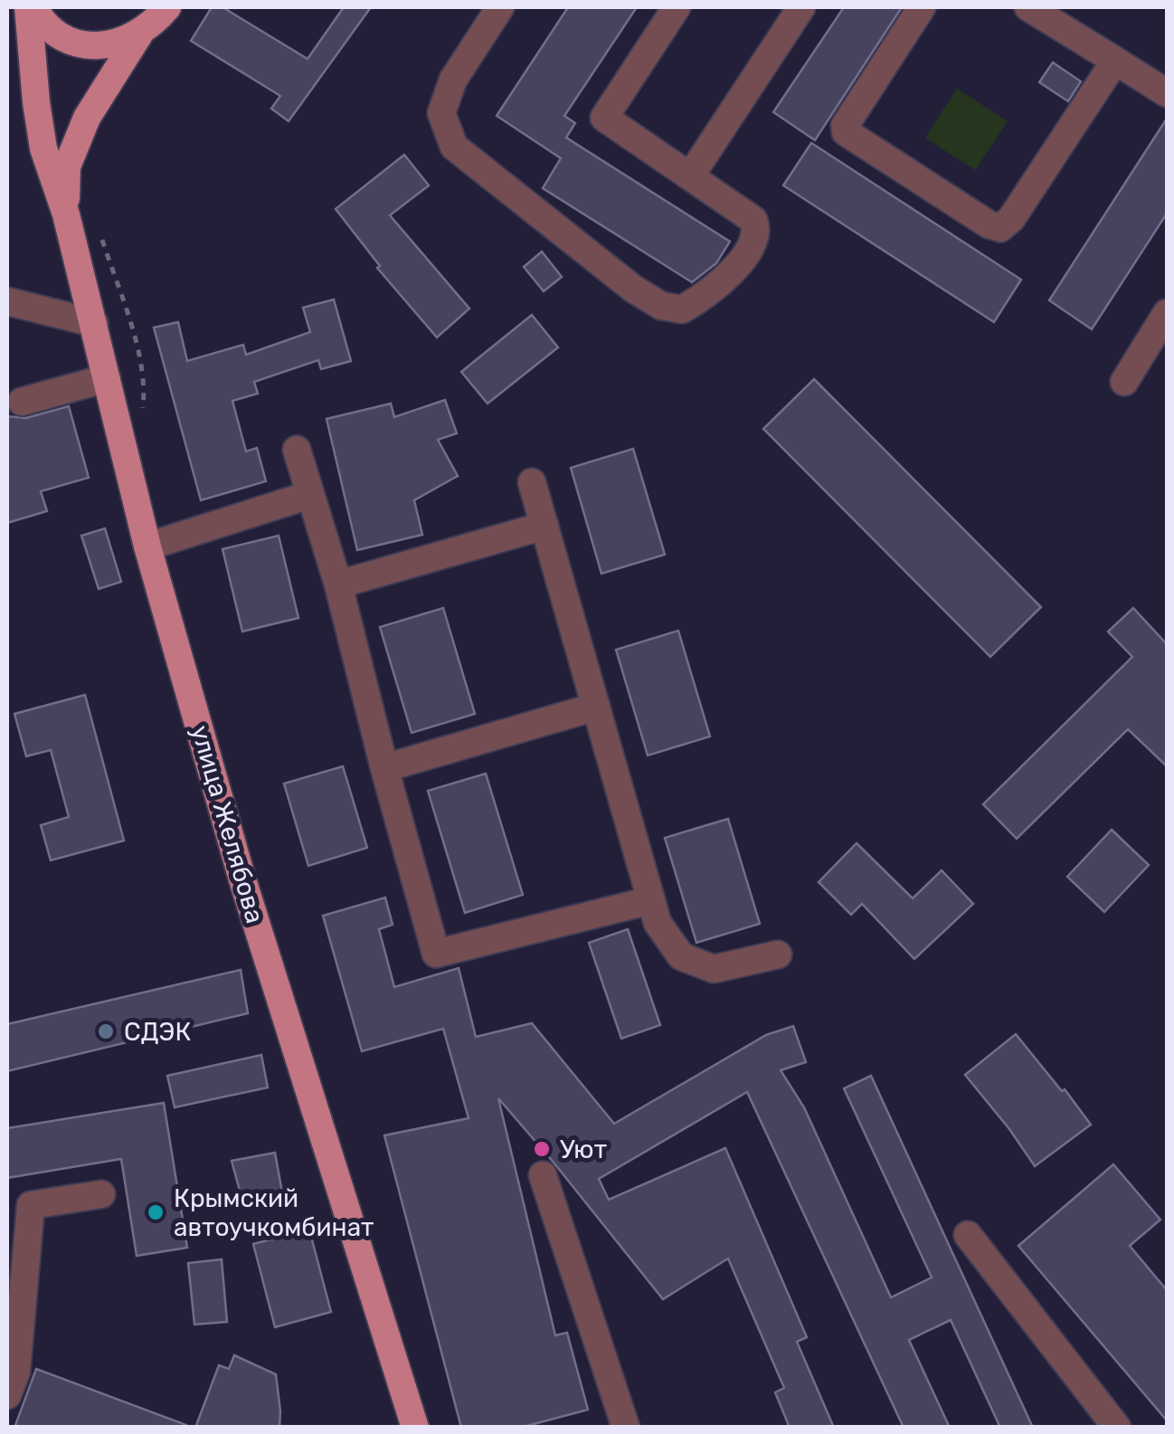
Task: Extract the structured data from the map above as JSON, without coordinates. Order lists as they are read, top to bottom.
{
  "streets": {
    "main road": ["улица Желябова"]
  },
  "places": ["СДЭК", "Уют", "Крымский автоучкомбинат"]
}
